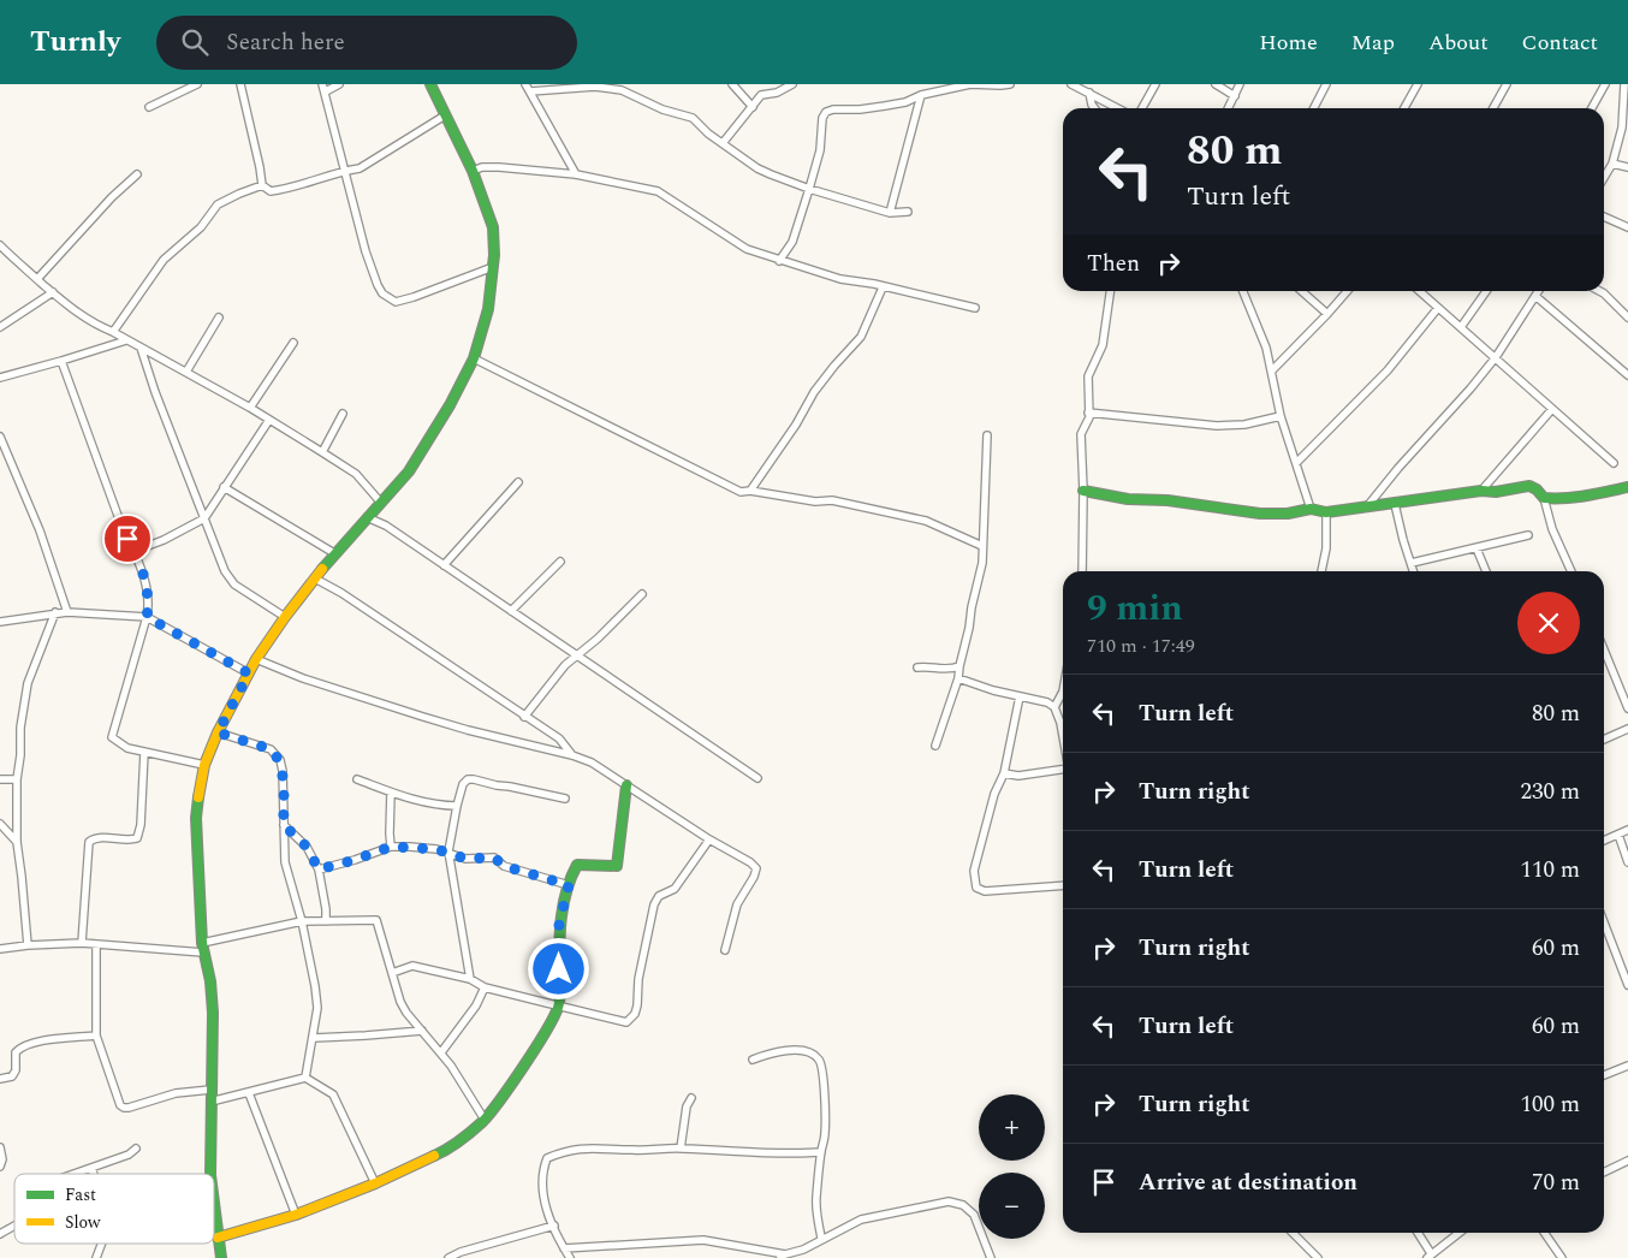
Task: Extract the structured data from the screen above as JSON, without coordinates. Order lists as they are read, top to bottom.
{
  "legend": ["Fast", "Slow"],
  "page": {
    "header": "Turnly",
    "search": "Search here",
    "nav": [
      "Home",
      "Map",
      "About",
      "Contact"
    ],
    "turn": ["80 m", "Turn left"],
    "then": "Then",
    "heading": ["9 min", "710 m · 17:49"],
    "list": [
      {
        "name": "Turn left",
        "value": "80 m"
      },
      {
        "name": "Turn right",
        "value": "230 m"
      },
      {
        "name": "Turn left",
        "value": "110 m"
      },
      {
        "name": "Turn right",
        "value": "60 m"
      },
      {
        "name": "Turn left",
        "value": "60 m"
      },
      {
        "name": "Turn right",
        "value": "100 m"
      },
      {
        "name": "Arrive at destination",
        "value": "70 m"
      }
    ],
    "map_buttons": ["+", "−"]
  }
}
